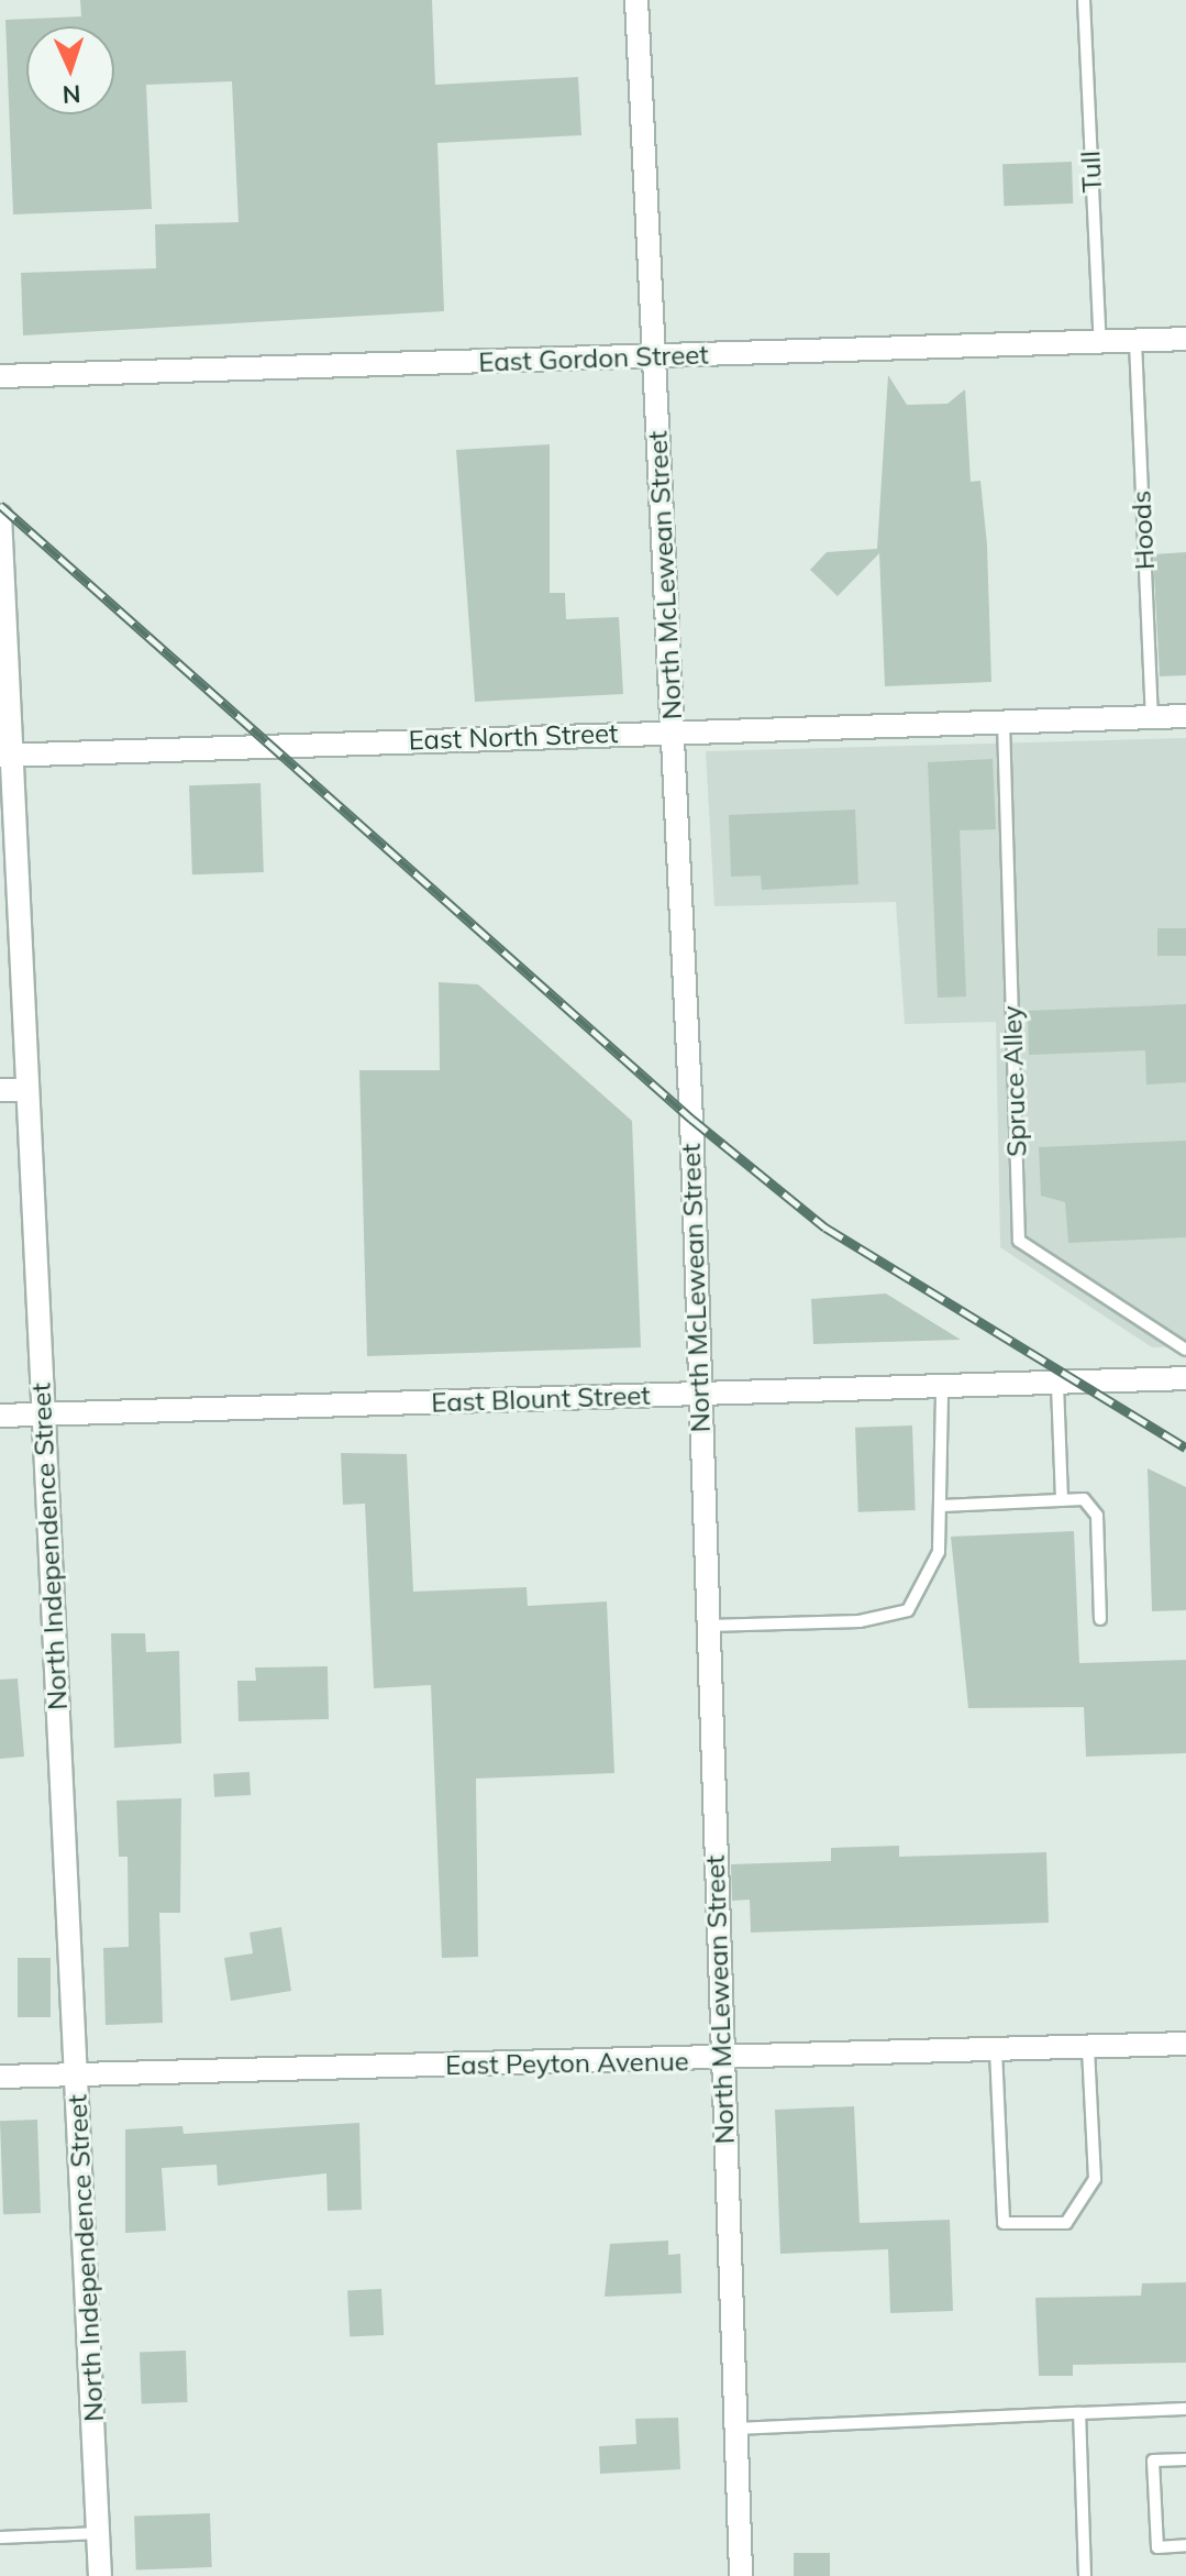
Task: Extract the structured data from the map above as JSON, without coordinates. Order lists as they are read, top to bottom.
{
  "streets": {
    "street": [
      "East Gordon Street",
      "North McLewean Street",
      "East North Street",
      "East Blount Street",
      "North Independence Street",
      "East Peyton Avenue"
    ],
    "lane": ["Tull", "Hoods", "Spruce Alley"]
  },
  "crossings": [
    ["Tull", "East Gordon Street"],
    ["East Gordon Street", "Hoods"],
    ["East Gordon Street", "North McLewean Street"],
    ["Hoods", "East North Street"],
    ["North McLewean Street", "East North Street"],
    ["North McLewean Street", "East Blount Street"],
    ["North McLewean Street", "East Peyton Avenue"],
    ["East North Street", "Spruce Alley"],
    ["East North Street", "North Independence Street"],
    ["East Blount Street", "North Independence Street"],
    ["North Independence Street", "East Peyton Avenue"]
  ],
  "north": "bottom"
}
